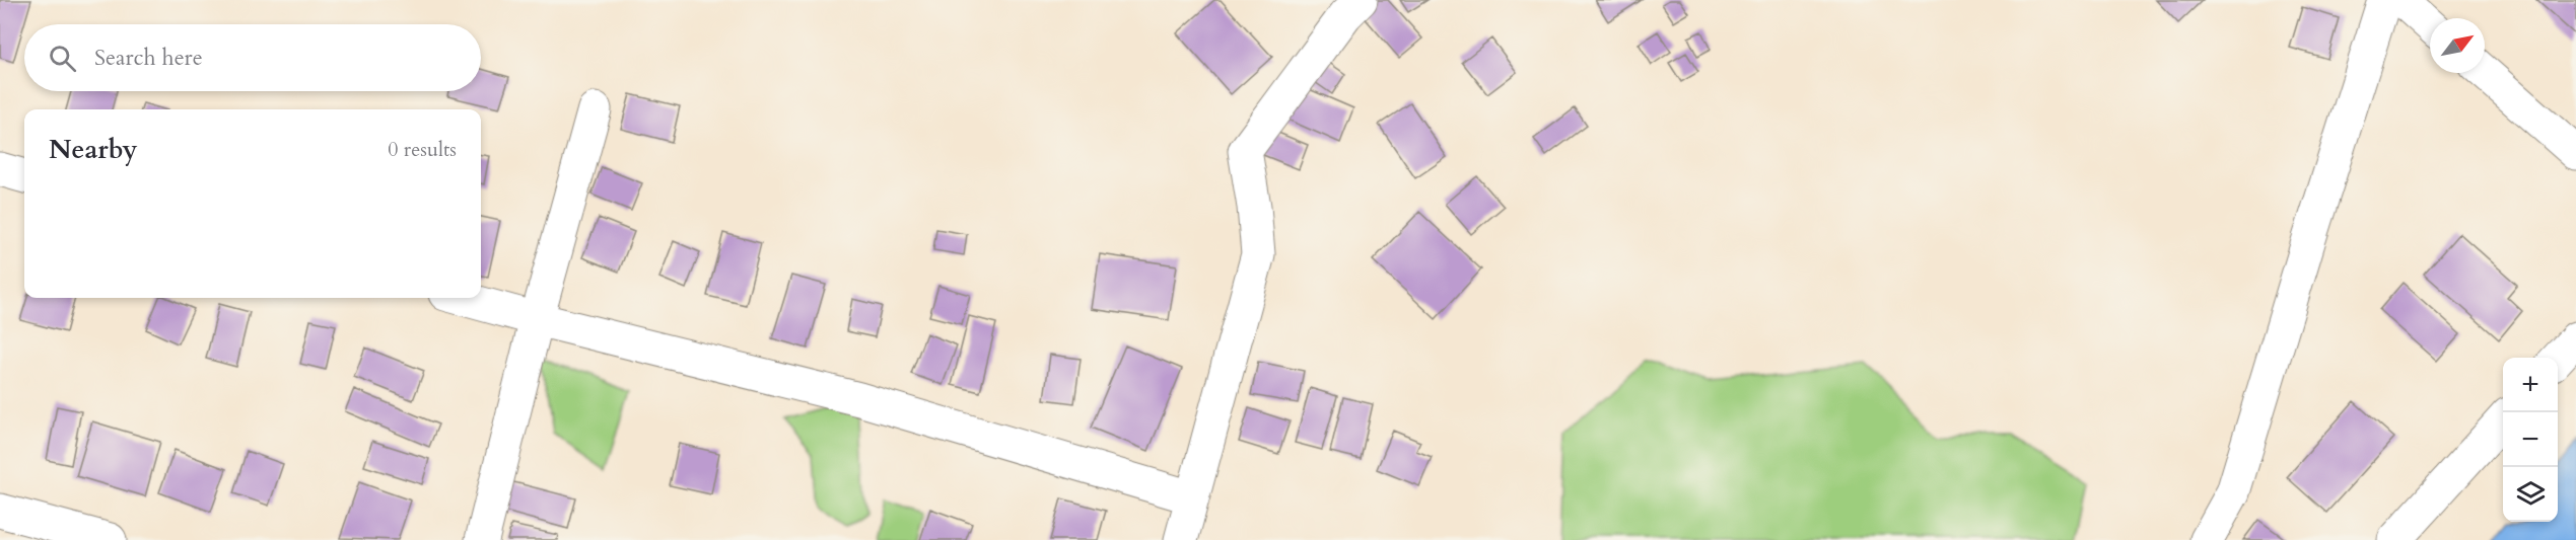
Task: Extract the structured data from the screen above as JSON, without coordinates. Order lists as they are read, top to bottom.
{
  "north": "top right",
  "page": {
    "search": "Search here",
    "heading": ["Nearby", "0 results"],
    "map_buttons": ["+", "−"]
  }
}
